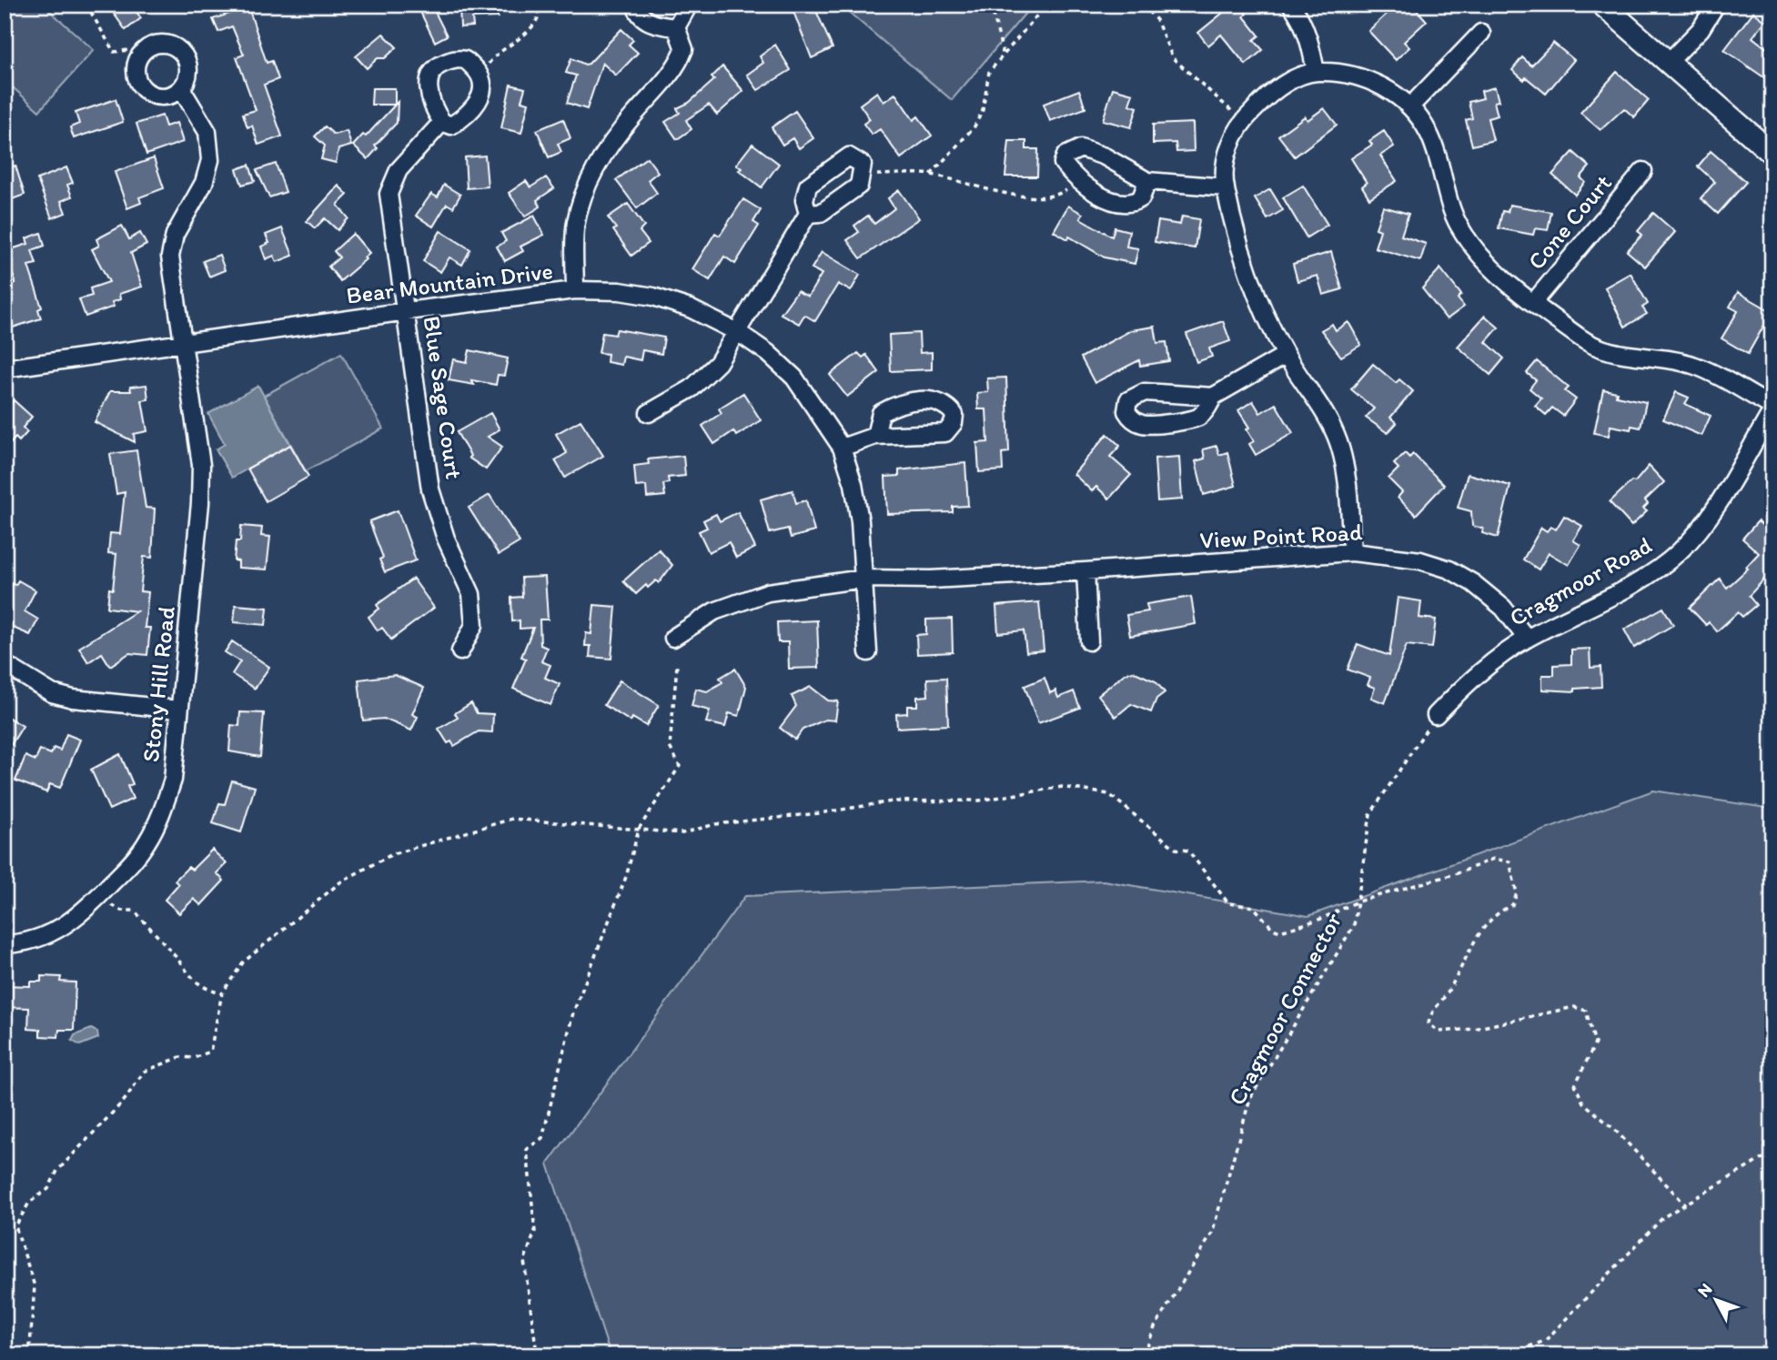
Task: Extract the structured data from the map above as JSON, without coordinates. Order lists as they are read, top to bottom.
{
  "streets": {
    "street": [
      "Cone Court",
      "Bear Mountain Drive",
      "Blue Sage Court",
      "View Point Road",
      "Cragmoor Road",
      "Stony Hill Road"
    ],
    "path": ["Cragmoor Connector"]
  },
  "crossings": [
    ["Bear Mountain Drive", "Blue Sage Court"],
    ["Bear Mountain Drive", "View Point Road"],
    ["Bear Mountain Drive", "Stony Hill Road"],
    ["View Point Road", "Cragmoor Road"],
    ["Cragmoor Road", "Cragmoor Connector"]
  ],
  "north": "top left"
}
